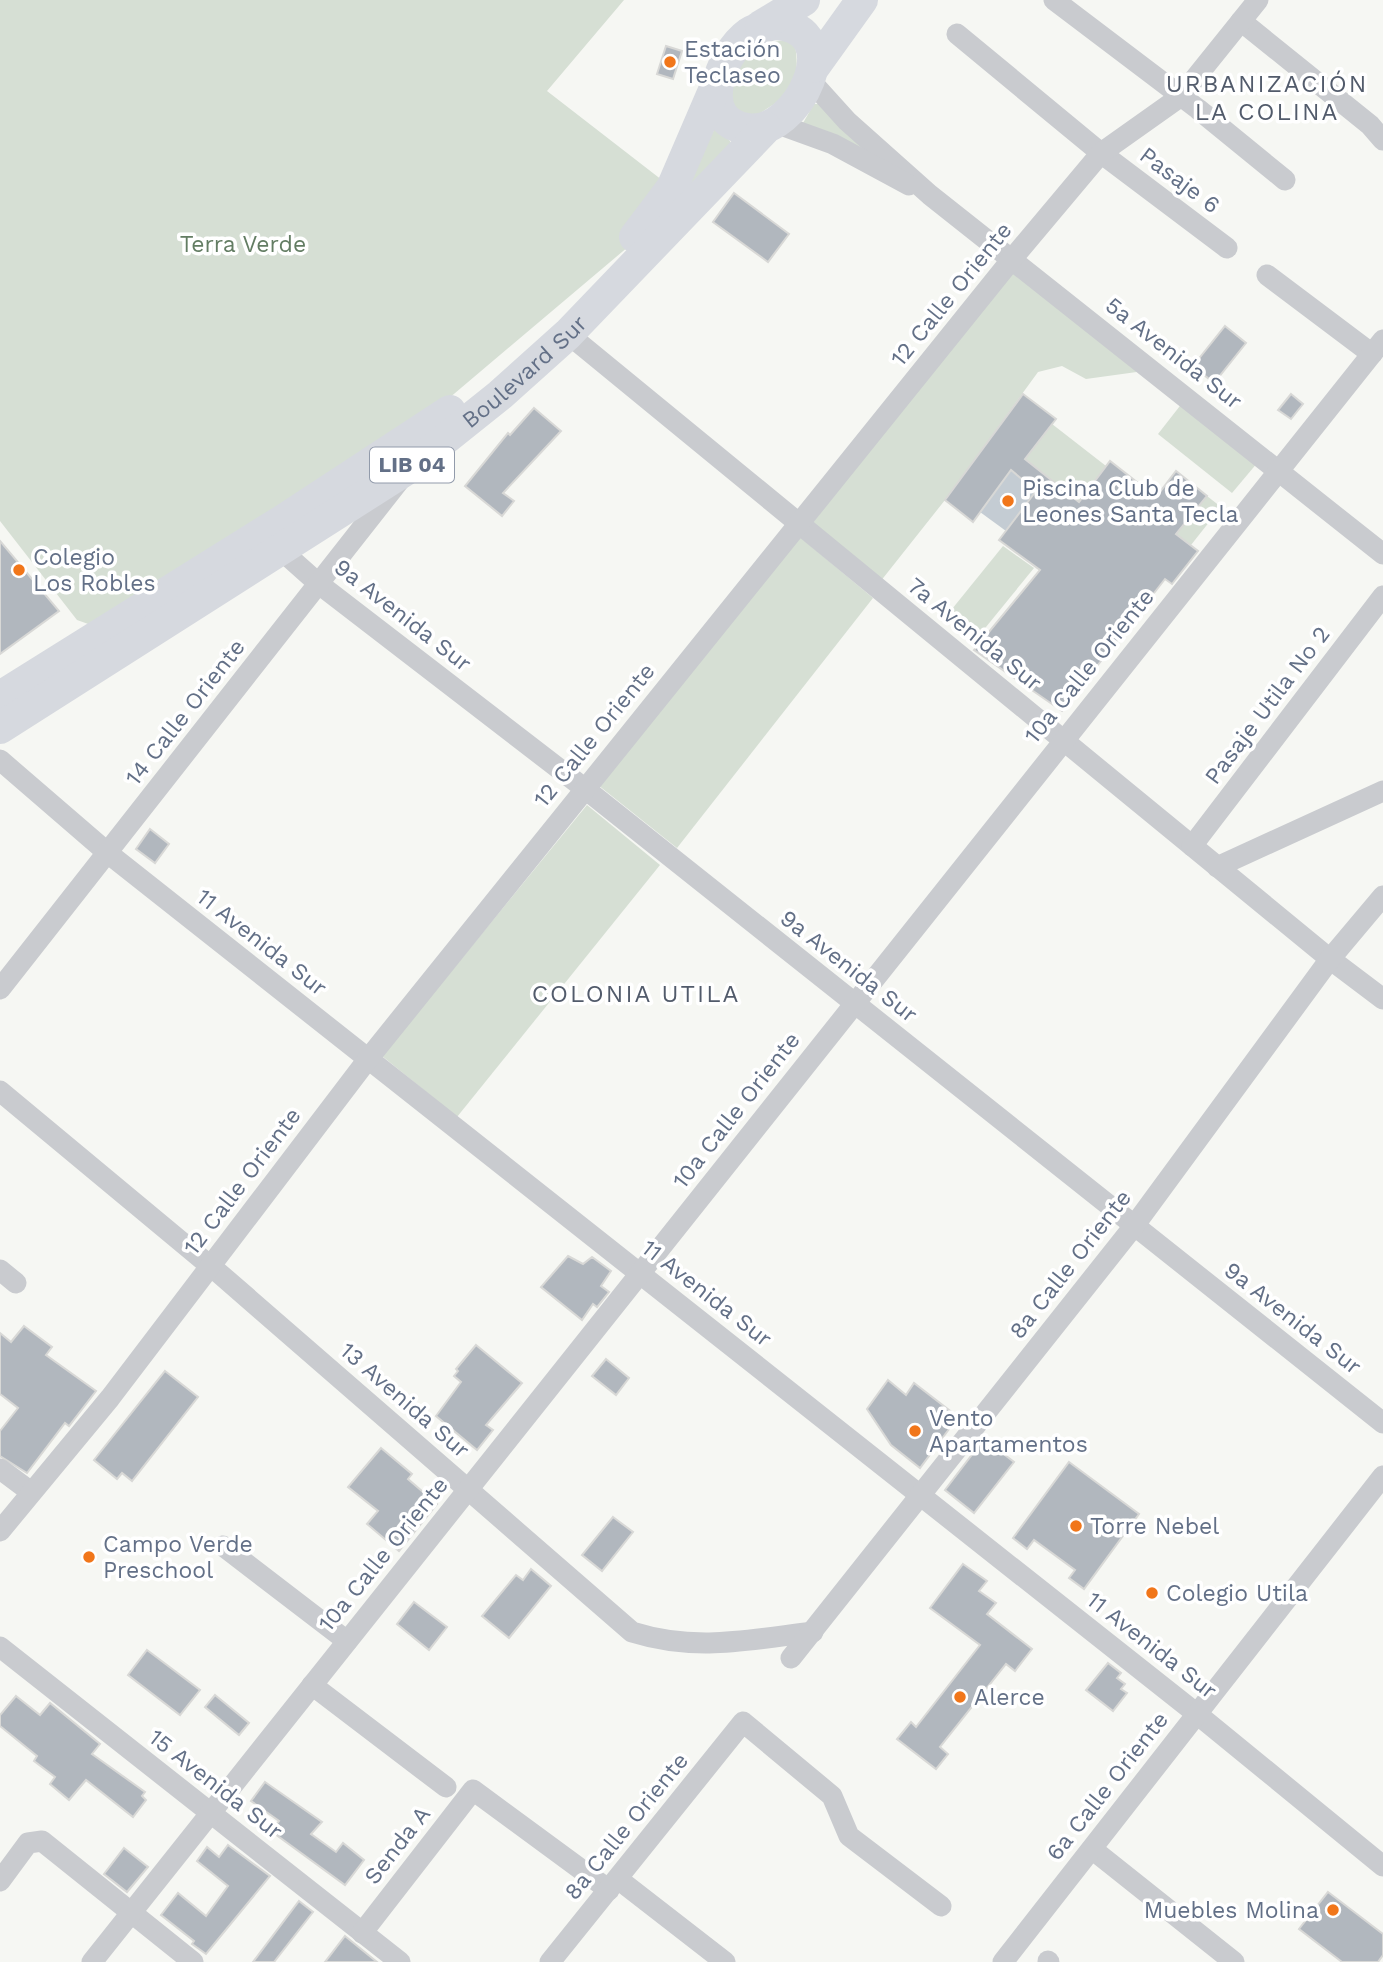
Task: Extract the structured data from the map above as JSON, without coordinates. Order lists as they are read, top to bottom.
{
  "streets": {
    "highway": ["Boulevard Sur", "LIB 04"],
    "street": [
      "Pasaje 6",
      "12 Calle Oriente",
      "5a Avenida Sur",
      "9a Avenida Sur",
      "7a Avenida Sur",
      "10a Calle Oriente",
      "Pasaje Utila No 2",
      "14 Calle Oriente",
      "11 Avenida Sur",
      "8a Calle Oriente",
      "13 Avenida Sur",
      "15 Avenida Sur",
      "6a Calle Oriente",
      "Senda A"
    ]
  },
  "crossings": [
    ["Pasaje 6", "12 Calle Oriente"],
    ["12 Calle Oriente", "5a Avenida Sur"],
    ["12 Calle Oriente", "9a Avenida Sur"],
    ["12 Calle Oriente", "7a Avenida Sur"],
    ["12 Calle Oriente", "11 Avenida Sur"],
    ["12 Calle Oriente", "13 Avenida Sur"],
    ["5a Avenida Sur", "Boulevard Sur"],
    ["5a Avenida Sur", "LIB 04"],
    ["5a Avenida Sur", "10a Calle Oriente"],
    ["Boulevard Sur", "LIB 04"],
    ["Boulevard Sur", "9a Avenida Sur"],
    ["Boulevard Sur", "7a Avenida Sur"],
    ["Boulevard Sur", "14 Calle Oriente"],
    ["9a Avenida Sur", "10a Calle Oriente"],
    ["9a Avenida Sur", "14 Calle Oriente"],
    ["9a Avenida Sur", "8a Calle Oriente"],
    ["7a Avenida Sur", "10a Calle Oriente"],
    ["7a Avenida Sur", "Pasaje Utila No 2"],
    ["7a Avenida Sur", "8a Calle Oriente"],
    ["10a Calle Oriente", "11 Avenida Sur"],
    ["10a Calle Oriente", "13 Avenida Sur"],
    ["10a Calle Oriente", "15 Avenida Sur"],
    ["14 Calle Oriente", "11 Avenida Sur"],
    ["11 Avenida Sur", "8a Calle Oriente"],
    ["11 Avenida Sur", "6a Calle Oriente"],
    ["8a Calle Oriente", "13 Avenida Sur"],
    ["8a Calle Oriente", "Senda A"],
    ["15 Avenida Sur", "Senda A"]
  ],
  "districts": ["URBANIZACIÓN LA COLINA", "COLONIA UTILA"],
  "parks": ["Terra Verde"],
  "places": [
    "Estación Teclaseo",
    "Piscina Club de Leones Santa Tecla",
    "Colegio Los Robles",
    "Vento Apartamentos",
    "Torre Nebel",
    "Campo Verde Preschool",
    "Colegio Utila",
    "Alerce",
    "Muebles Molina"
  ]
}
